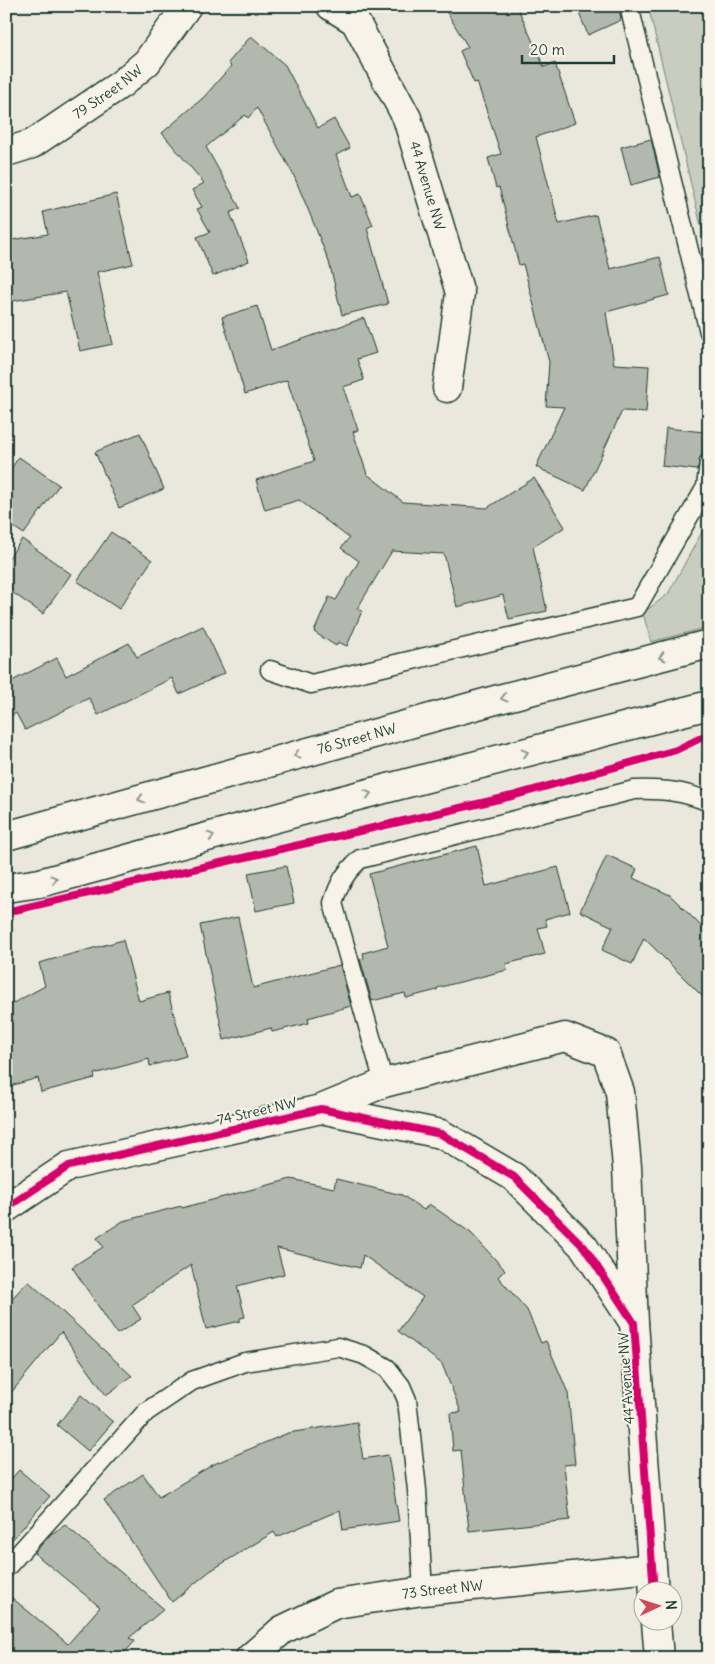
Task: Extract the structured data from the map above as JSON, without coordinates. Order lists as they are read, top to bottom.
{
  "streets": {
    "street": [
      "79 Street NW",
      "44 Avenue NW",
      "76 Street NW",
      "74 Street NW",
      "73 Street NW"
    ]
  },
  "crossings": [
    ["44 Avenue NW", "74 Street NW"],
    ["44 Avenue NW", "73 Street NW"]
  ],
  "scale_bar": "20 m",
  "north": "right"
}
